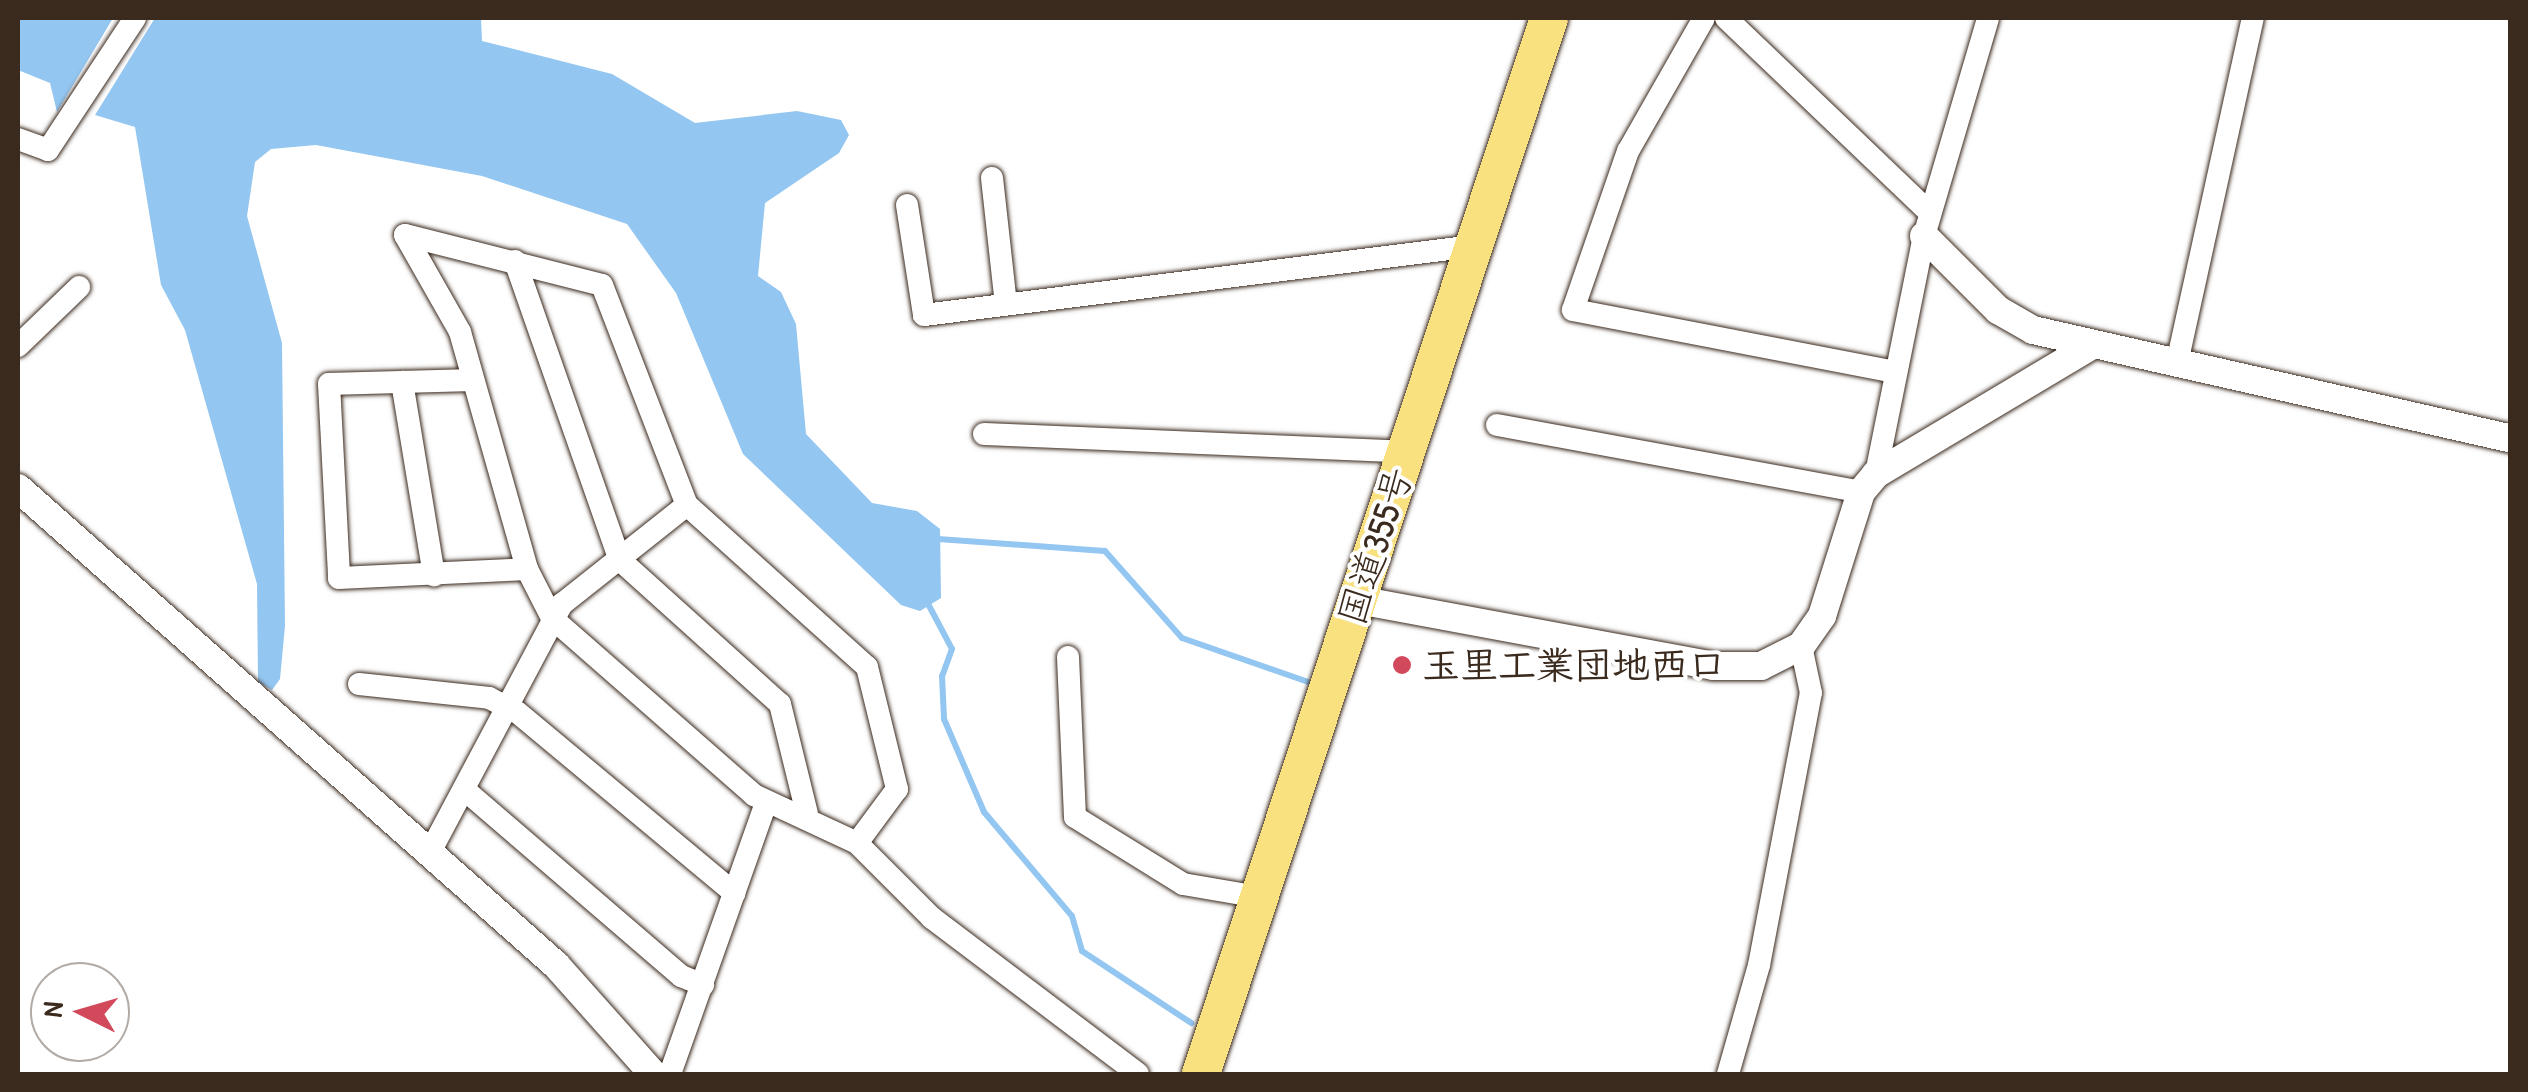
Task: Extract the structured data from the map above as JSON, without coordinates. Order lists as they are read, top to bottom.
{
  "streets": {
    "highway": ["国道355号"]
  },
  "places": ["玉里工業団地西口"],
  "north": "left"
}
